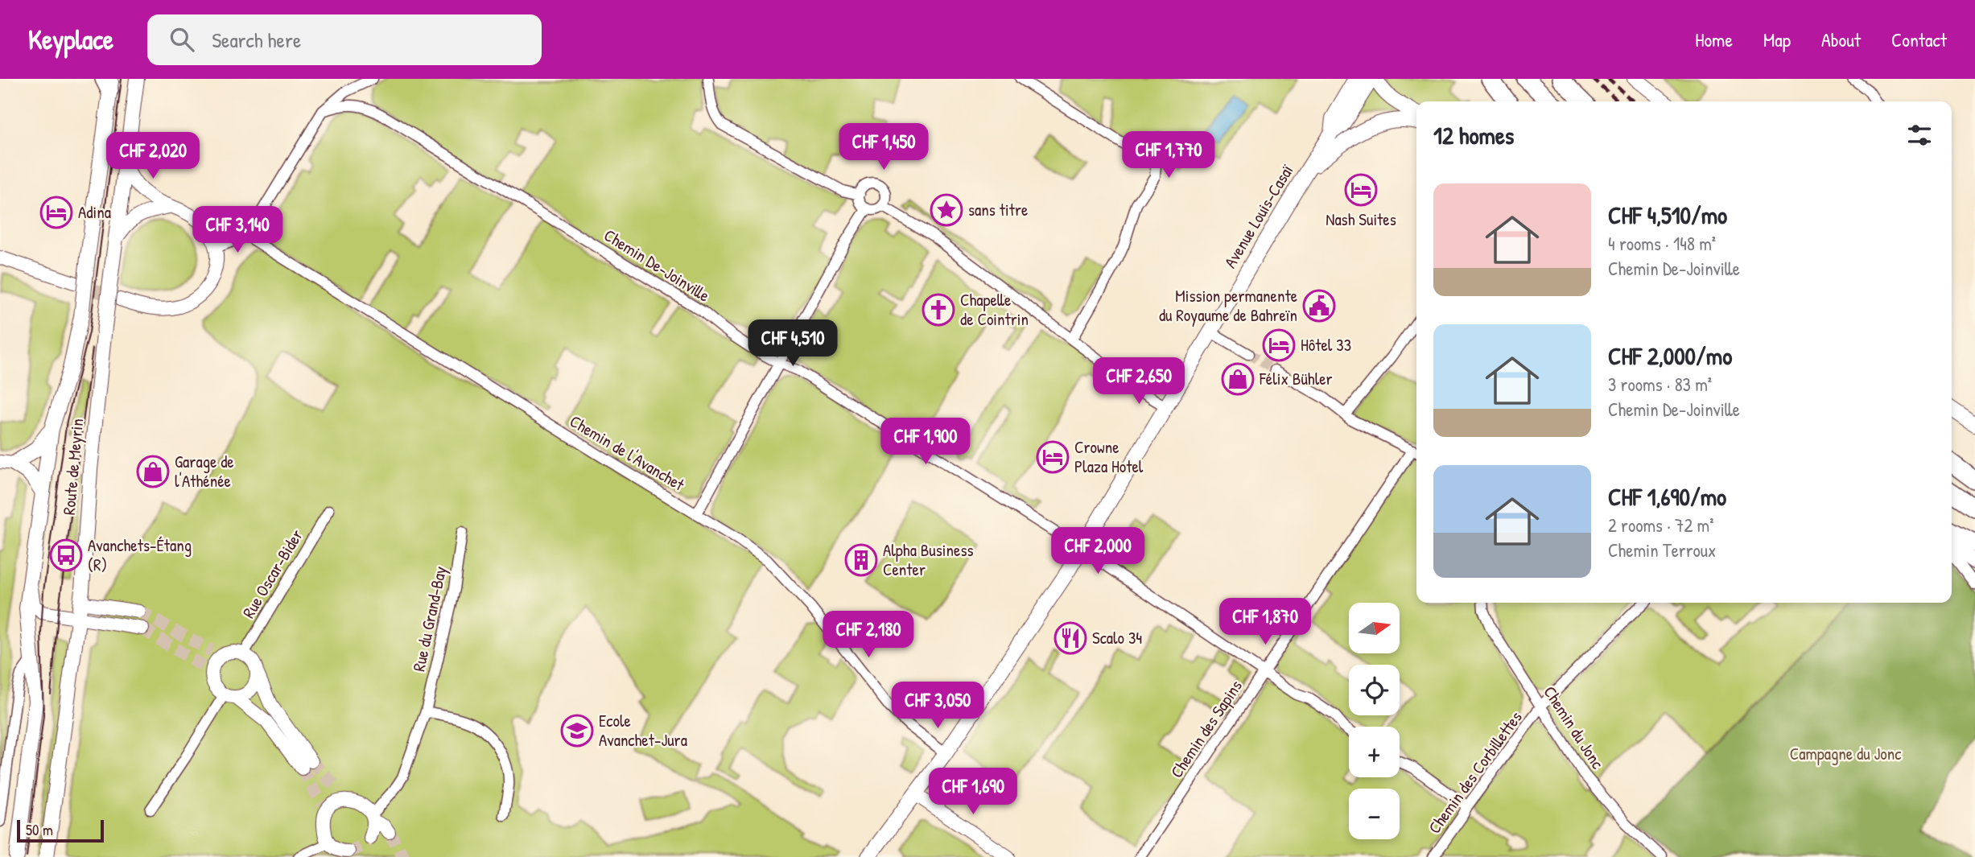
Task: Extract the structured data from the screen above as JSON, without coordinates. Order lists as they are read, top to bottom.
{
  "streets": {
    "main road": ["Avenue Louis-Casaï", "Route de Meyrin"],
    "street": [
      "Chemin De-Joinville",
      "Chemin de l'Avanchet",
      "Rue Oscar-Bider",
      "Rue du Grand-Bay",
      "Chemin du Jonc",
      "Chemin des Sapins",
      "Chemin des Corbillettes"
    ]
  },
  "crossings": [
    ["Avenue Louis-Casaï", "Chemin De-Joinville"],
    ["Avenue Louis-Casaï", "Chemin de l'Avanchet"],
    ["Chemin De-Joinville", "Chemin des Sapins"],
    ["Chemin du Jonc", "Chemin des Corbillettes"]
  ],
  "parks": ["Campagne du Jonc"],
  "places": {
    "hotel": [
      "Nash Suites",
      "Adina",
      "Hôtel 33",
      "Crowne Plaza Hotel"
    ],
    "place": ["sans titre"],
    "public building": ["Mission permanente du Royaume de Bahreïn"],
    "church": ["Chapelle de Cointrin"],
    "shop": ["Félix Bühler", "Garage de l'Athénée"],
    "bus stop": ["Avanchets-Étang (R)"],
    "building": ["Alpha Business Center"],
    "restaurant": ["Scalo 34"],
    "school or university": ["Ecole Avanchet-Jura"]
  },
  "scale_bar": "50 m",
  "north": "right",
  "page": {
    "header": "Keyplace",
    "search": "Search here",
    "nav": [
      "Home",
      "Map",
      "About",
      "Contact"
    ],
    "heading": "12 homes",
    "price": [
      "CHF 1,450",
      "CHF 1,770",
      "CHF 2,020",
      "CHF 3,140",
      "CHF 4,510",
      "CHF 2,650",
      "CHF 1,900",
      "CHF 2,000",
      "CHF 1,870",
      "CHF 2,180",
      "CHF 3,050",
      "CHF 1,690"
    ],
    "list": [
      {
        "name": "CHF 4,510/mo",
        "note": "4 rooms · 148 m² · Chemin De-Joinville"
      },
      {
        "name": "CHF 2,000/mo",
        "note": "3 rooms · 83 m² · Chemin De-Joinville"
      },
      {
        "name": "CHF 1,690/mo",
        "note": "2 rooms · 72 m² · Chemin Terroux"
      }
    ],
    "map_buttons": ["+", "−"],
    "scale": "50 m"
  }
}
